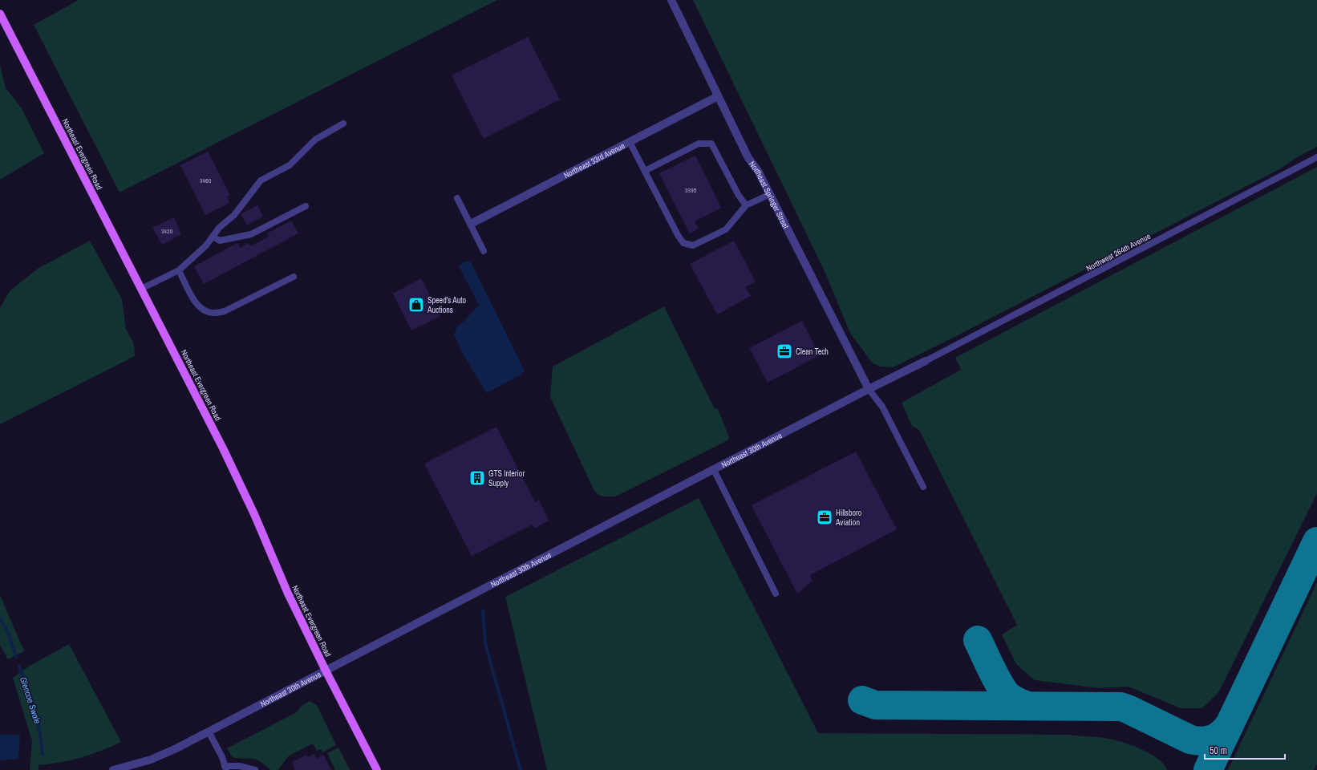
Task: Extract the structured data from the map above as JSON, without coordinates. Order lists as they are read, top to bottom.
{
  "streets": {
    "main road": ["Northeast Evergreen Road"],
    "street": ["Northeast 33rd Avenue", "Northeast Springer Street", "Northeast 30th Avenue"],
    "lane": ["Northwest 264th Avenue"]
  },
  "crossings": [
    ["Northeast Evergreen Road", "Northeast 30th Avenue"],
    ["Northeast 33rd Avenue", "Northeast Springer Street"],
    ["Northeast Springer Street", "Northeast 30th Avenue"],
    ["Northwest 264th Avenue", "Northeast 30th Avenue"]
  ],
  "water": ["Glencoe Swale"],
  "places": {
    "shop": ["Speed's Auto Auctions"],
    "office": ["Clean Tech", "Hillsboro Aviation"],
    "building": ["GTS Interior Supply"]
  },
  "house_numbers": ["3460", "3395", "3420"],
  "scale_bar": "50 m"
}
